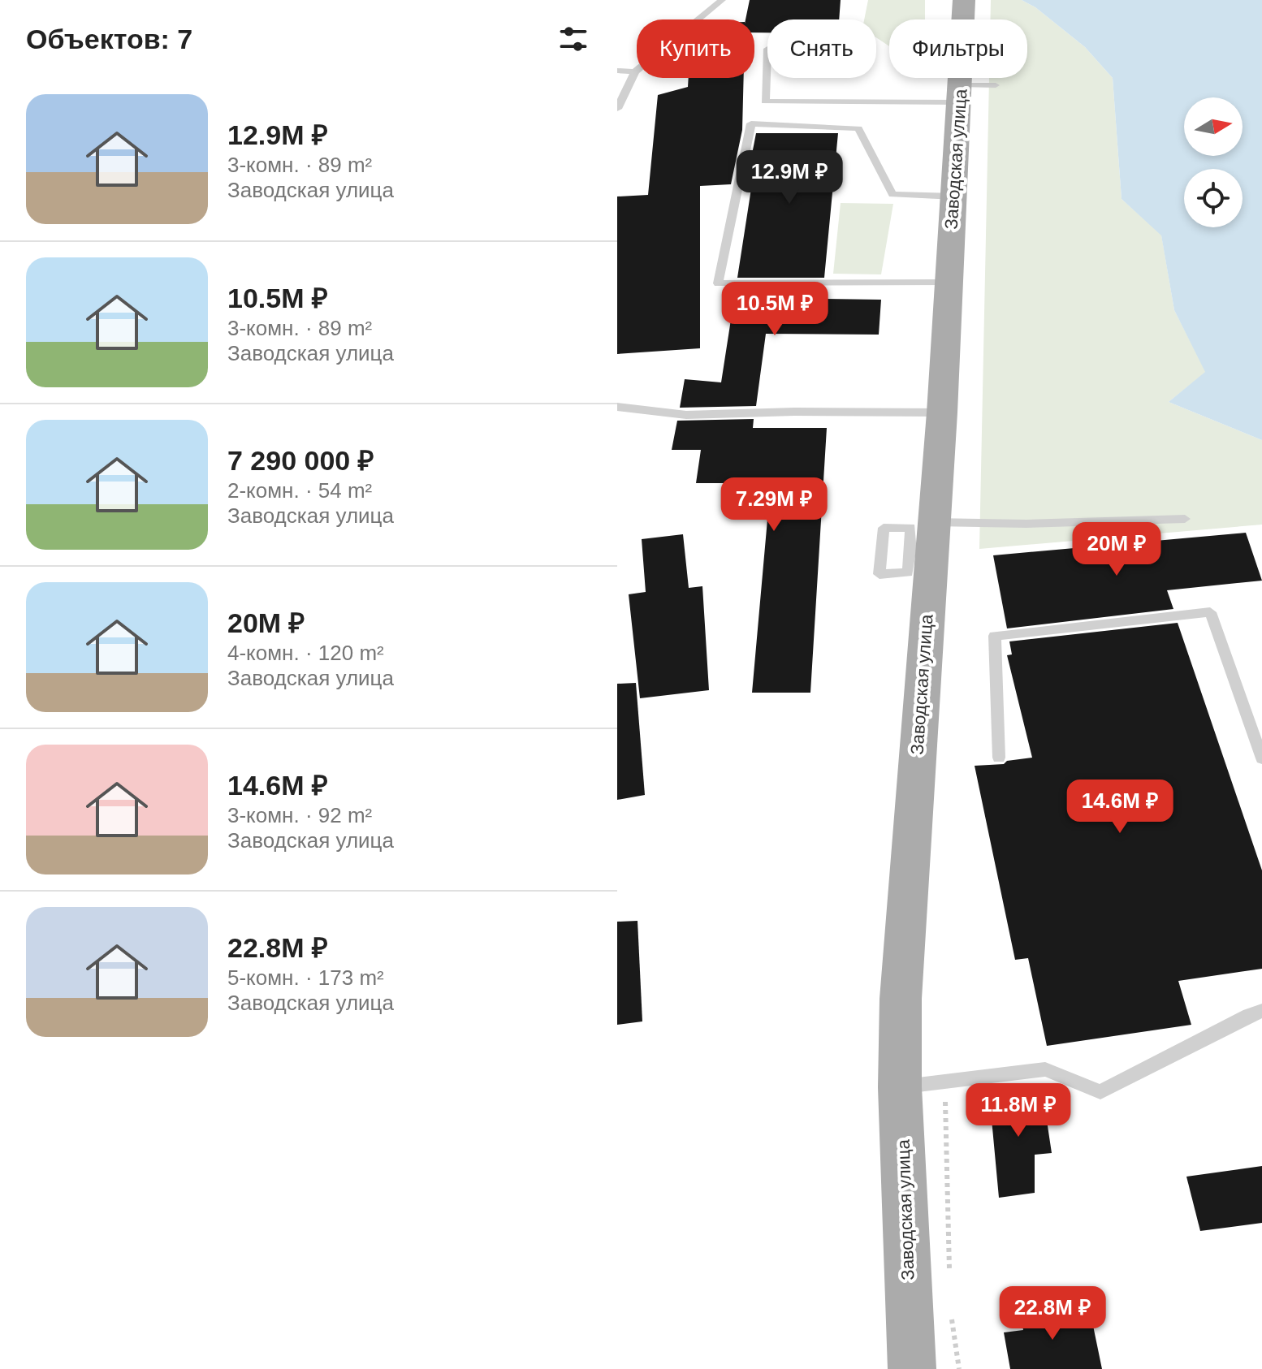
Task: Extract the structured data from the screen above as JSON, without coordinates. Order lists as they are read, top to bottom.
{
  "streets": {
    "main road": ["Заводская улица"]
  },
  "north": "right",
  "page": {
    "heading": "Объектов: 7",
    "chip": ["Купить", "Снять", "Фильтры"],
    "list": [
      {
        "name": "12.9M ₽",
        "note": "3-комн. · 89 m² · Заводская улица"
      },
      {
        "name": "10.5M ₽",
        "note": "3-комн. · 89 m² · Заводская улица"
      },
      {
        "name": "7 290 000 ₽",
        "note": "2-комн. · 54 m² · Заводская улица"
      },
      {
        "name": "20M ₽",
        "note": "4-комн. · 120 m² · Заводская улица"
      },
      {
        "name": "14.6M ₽",
        "note": "3-комн. · 92 m² · Заводская улица"
      },
      {
        "name": "22.8M ₽",
        "note": "5-комн. · 173 m² · Заводская улица"
      }
    ],
    "price": [
      "12.9M ₽",
      "10.5M ₽",
      "7.29M ₽",
      "20M ₽",
      "14.6M ₽",
      "11.8M ₽",
      "22.8M ₽"
    ]
  }
}
